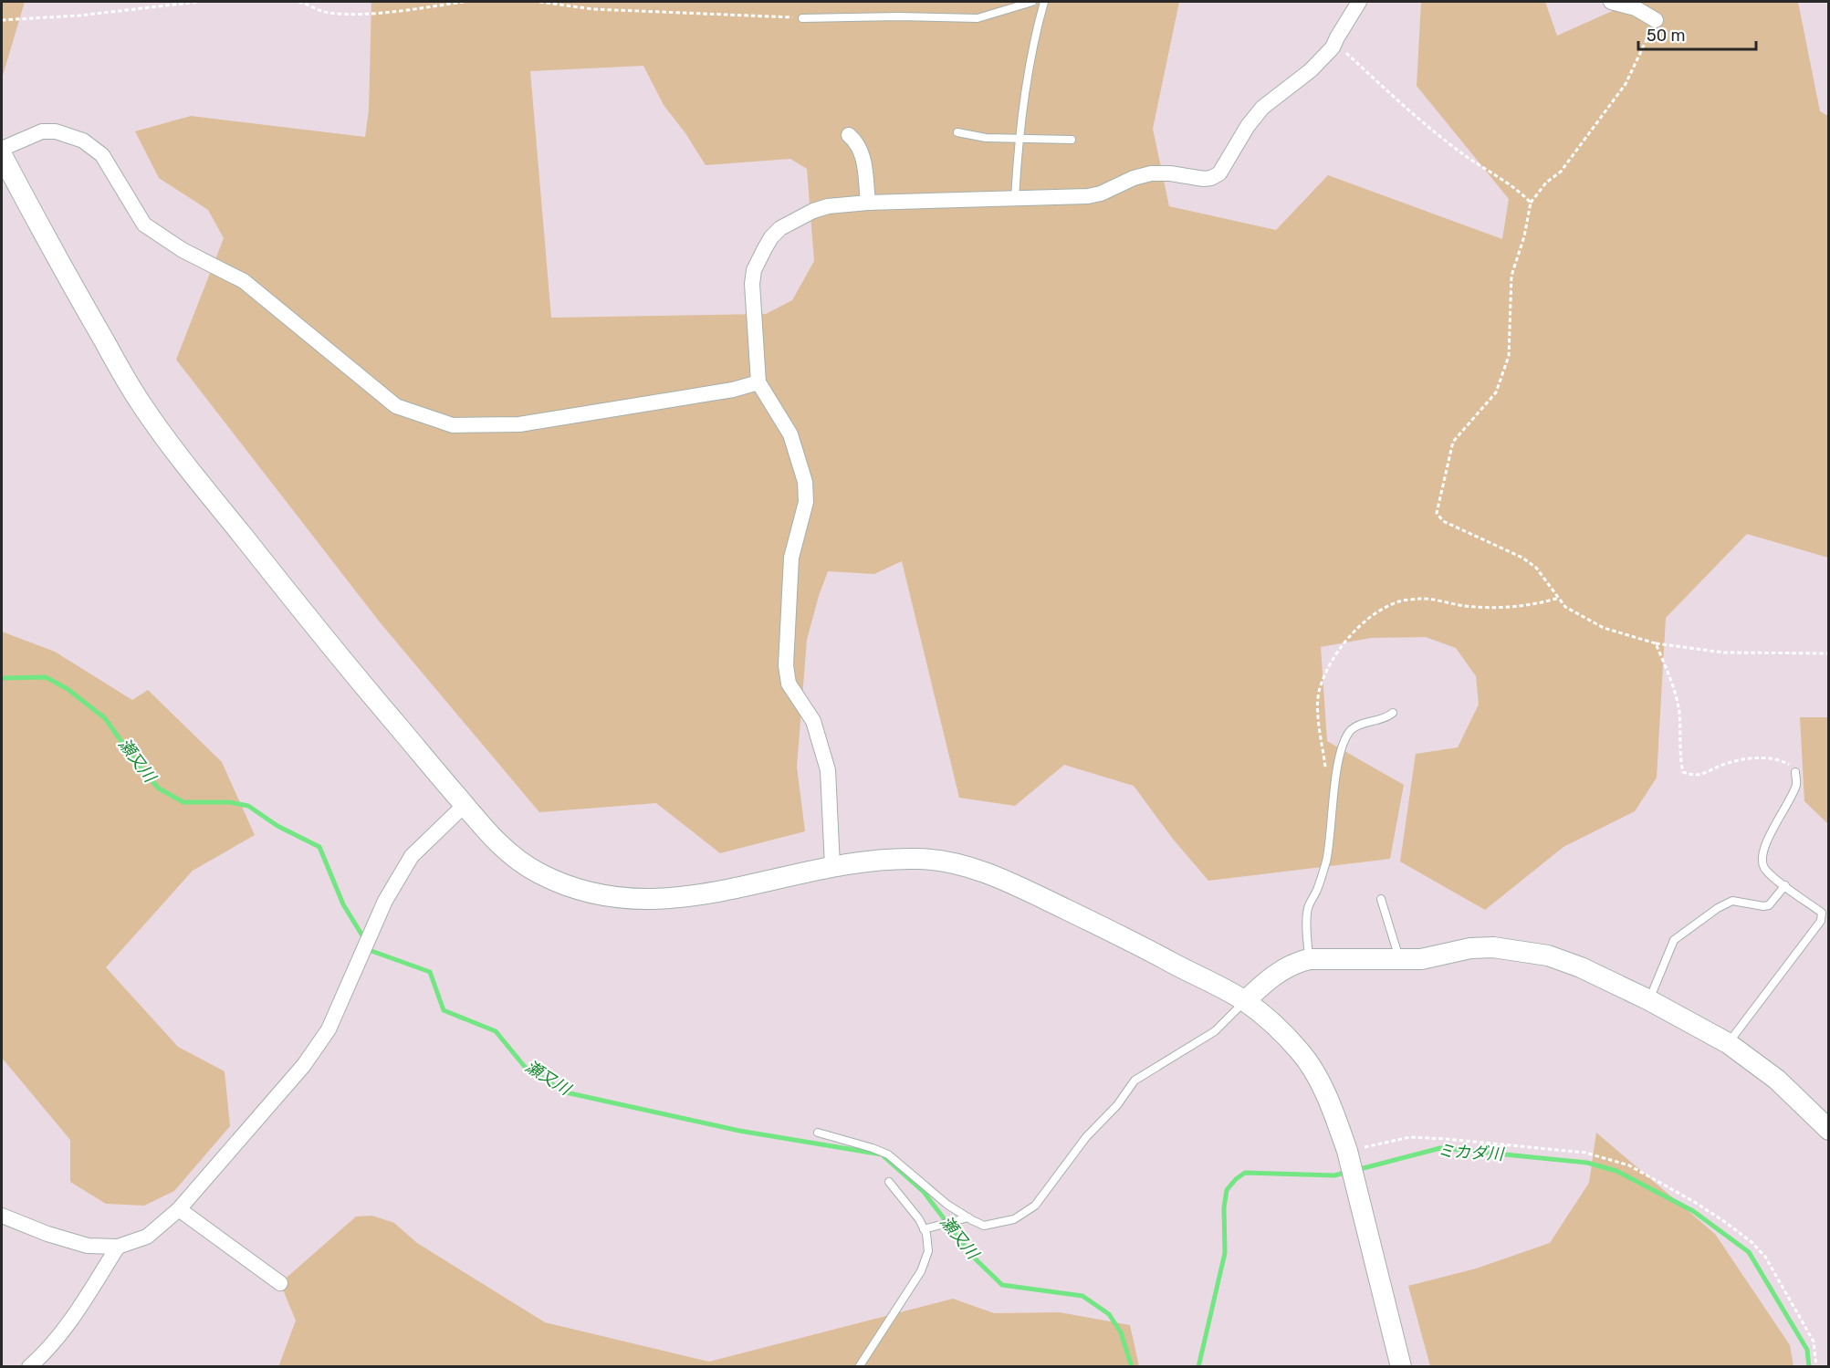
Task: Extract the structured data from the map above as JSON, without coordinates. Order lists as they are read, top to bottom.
{
  "water": ["瀬又川", "ミカダ川"],
  "scale_bar": "50 m"
}
